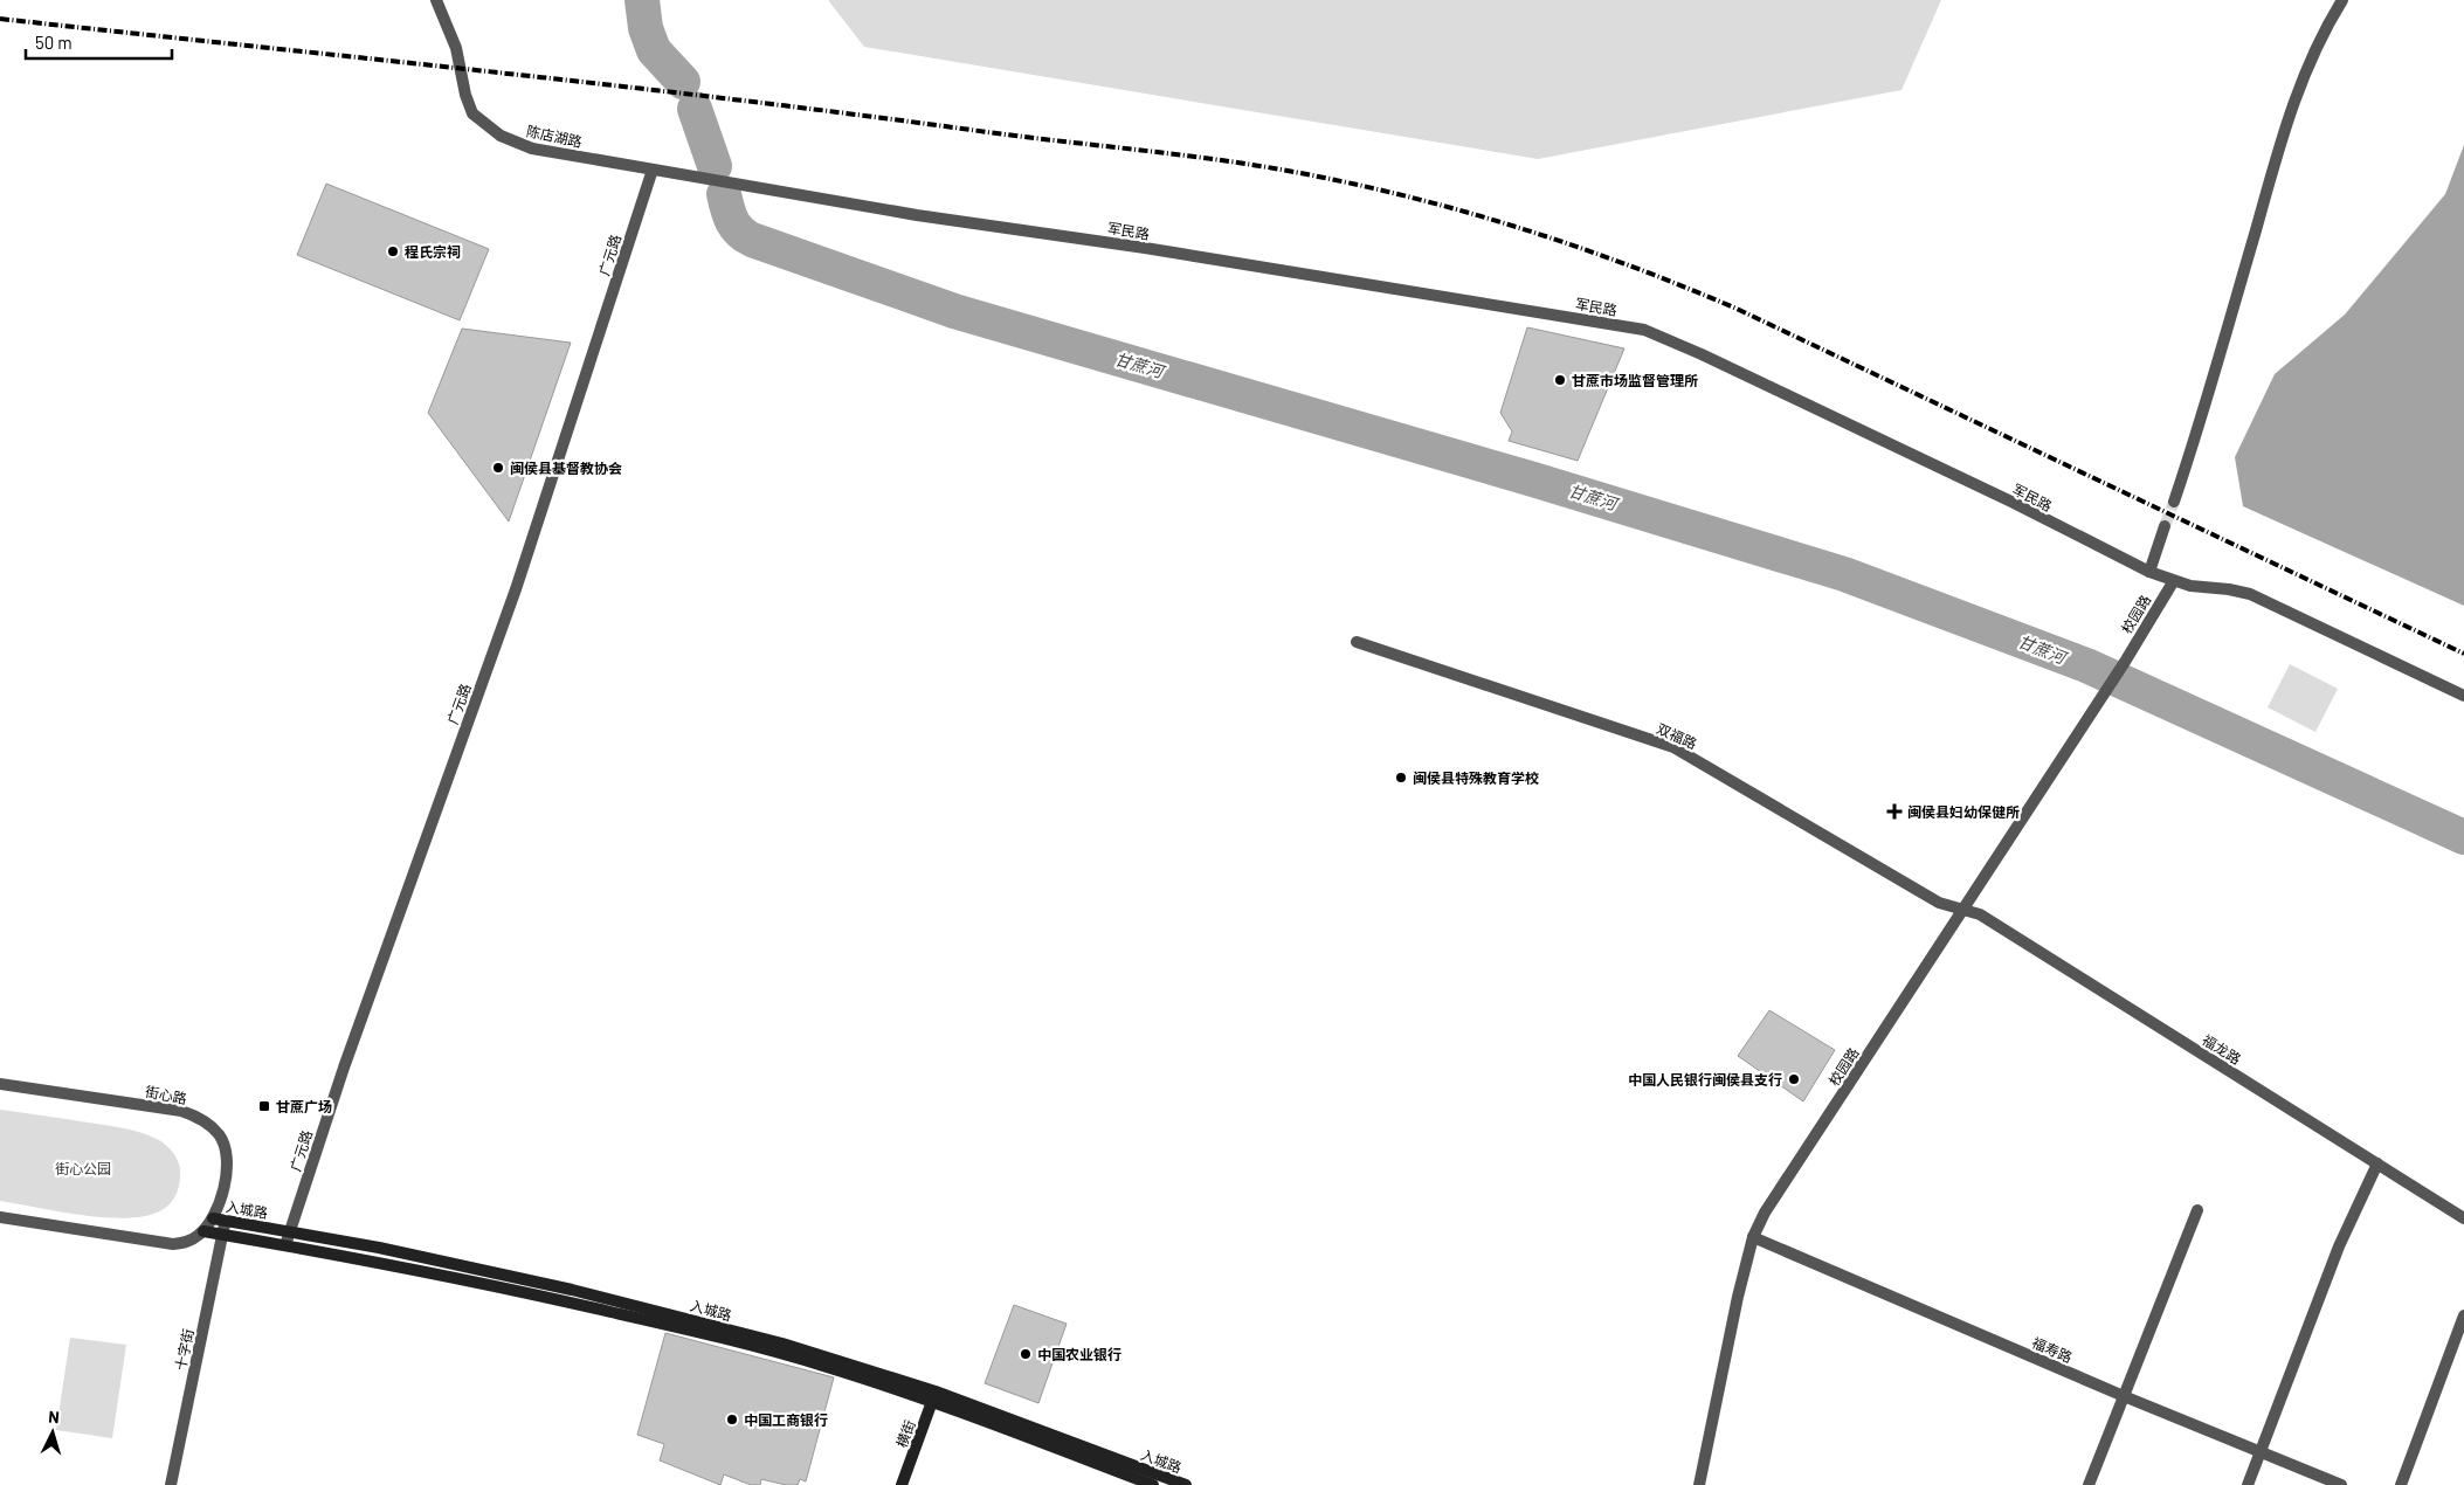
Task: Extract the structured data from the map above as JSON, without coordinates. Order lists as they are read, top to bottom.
{
  "streets": {
    "main road": ["入城路", "横街"],
    "street": [
      "陈店湖路",
      "军民路",
      "广元路",
      "校园路",
      "双福路",
      "福龙路",
      "街心路",
      "十字街",
      "福寿路"
    ]
  },
  "crossings": [
    ["陈店湖路", "军民路"],
    ["陈店湖路", "广元路"],
    ["军民路", "广元路"],
    ["军民路", "校园路"],
    ["广元路", "入城路"],
    ["校园路", "双福路"],
    ["校园路", "福龙路"],
    ["校园路", "福寿路"],
    ["双福路", "福龙路"],
    ["街心路", "入城路"],
    ["街心路", "十字街"],
    ["入城路", "十字街"],
    ["入城路", "横街"]
  ],
  "water": ["甘蔗河"],
  "parks": ["街心公园"],
  "places": {
    "other": [
      "程氏宗祠",
      "甘蔗市场监督管理所",
      "闽侯县基督教协会",
      "闽侯县特殊教育学校",
      "中国人民银行闽侯县支行",
      "中国农业银行",
      "中国工商银行"
    ],
    "health": ["闽侯县妇幼保健所"],
    "transit": ["甘蔗广场"]
  },
  "scale_bar": "50 m",
  "north": "top"
}
